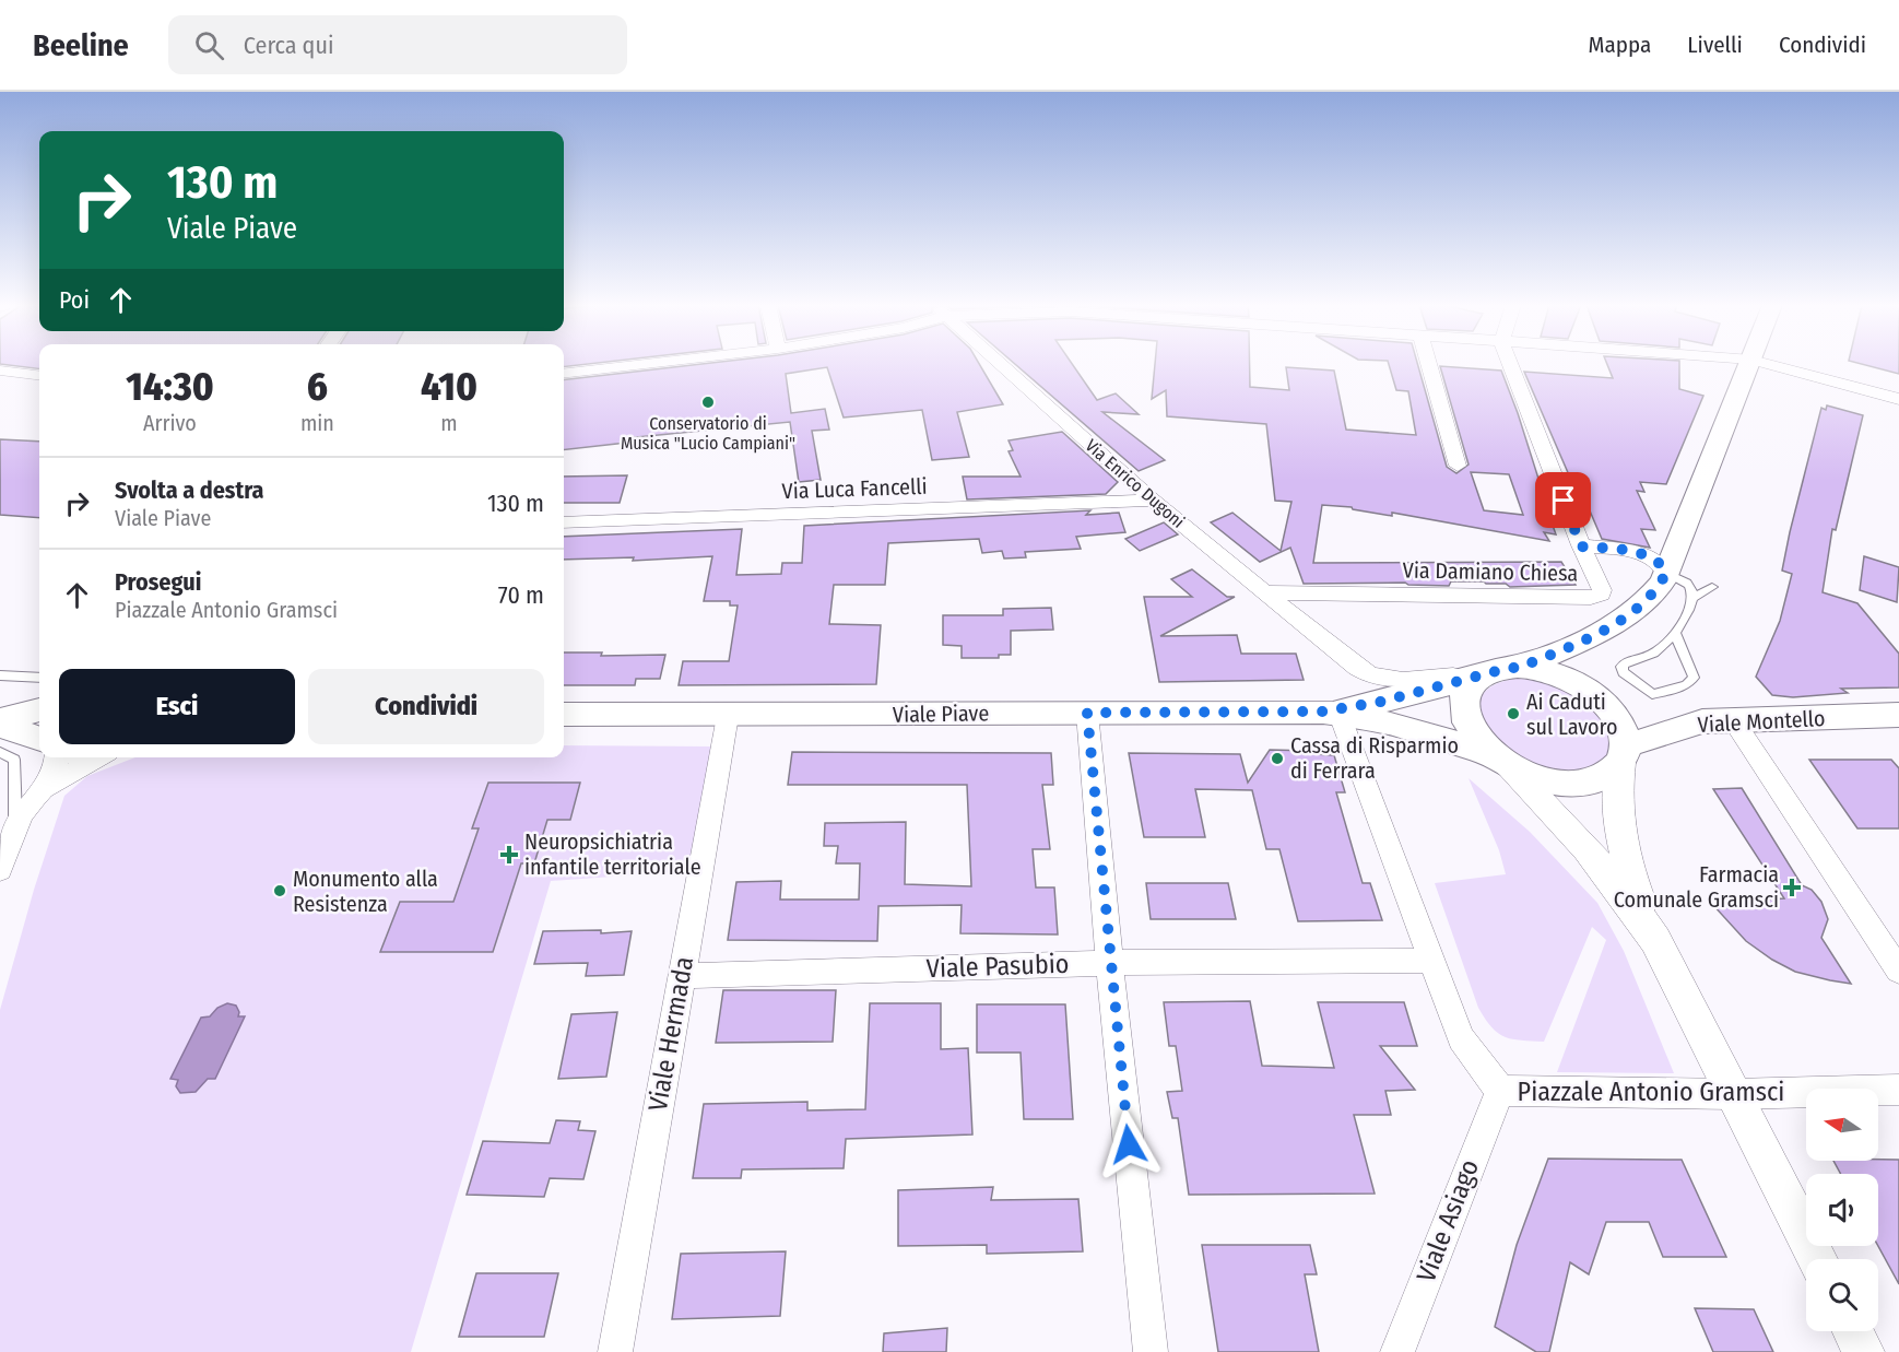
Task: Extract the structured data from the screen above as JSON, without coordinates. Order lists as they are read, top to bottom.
{
  "streets": {
    "main road": ["Viale Piave", "Viale Montello"],
    "street": [
      "Via Enrico Dugoni",
      "Via Luca Fancelli",
      "Via Damiano Chiesa",
      "Viale Pasubio",
      "Viale Hermada",
      "Piazzale Antonio Gramsci",
      "Viale Asiago"
    ]
  },
  "crossings": [
    ["Via Enrico Dugoni", "Via Luca Fancelli"],
    ["Via Enrico Dugoni", "Via Damiano Chiesa"],
    ["Via Enrico Dugoni", "Viale Montello"],
    ["Viale Piave", "Viale Hermada"],
    ["Viale Piave", "Piazzale Antonio Gramsci"],
    ["Viale Pasubio", "Viale Hermada"],
    ["Viale Pasubio", "Piazzale Antonio Gramsci"],
    ["Piazzale Antonio Gramsci", "Viale Asiago"]
  ],
  "places": {
    "other": [
      "Conservatorio di Musica \"Lucio Campiani\"",
      "Ai Caduti sul Lavoro",
      "Cassa di Risparmio di Ferrara",
      "Monumento alla Resistenza"
    ],
    "health": ["Neuropsichiatria infantile territoriale", "Farmacia Comunale Gramsci"]
  },
  "north": "left",
  "page": {
    "header": "Beeline",
    "search": "Cerca qui",
    "nav": ["Mappa", "Livelli", "Condividi"],
    "turn": ["130 m", "Viale Piave"],
    "then": "Poi",
    "eta": [
      "14:30",
      "Arrivo",
      "6",
      "min",
      "410",
      "m"
    ],
    "list": [
      {
        "name": "Svolta a destra",
        "note": "Viale Piave",
        "value": "130 m"
      },
      {
        "name": "Prosegui",
        "note": "Piazzale Antonio Gramsci",
        "value": "70 m"
      }
    ],
    "buttons": ["Esci", "Condividi"]
  }
}
